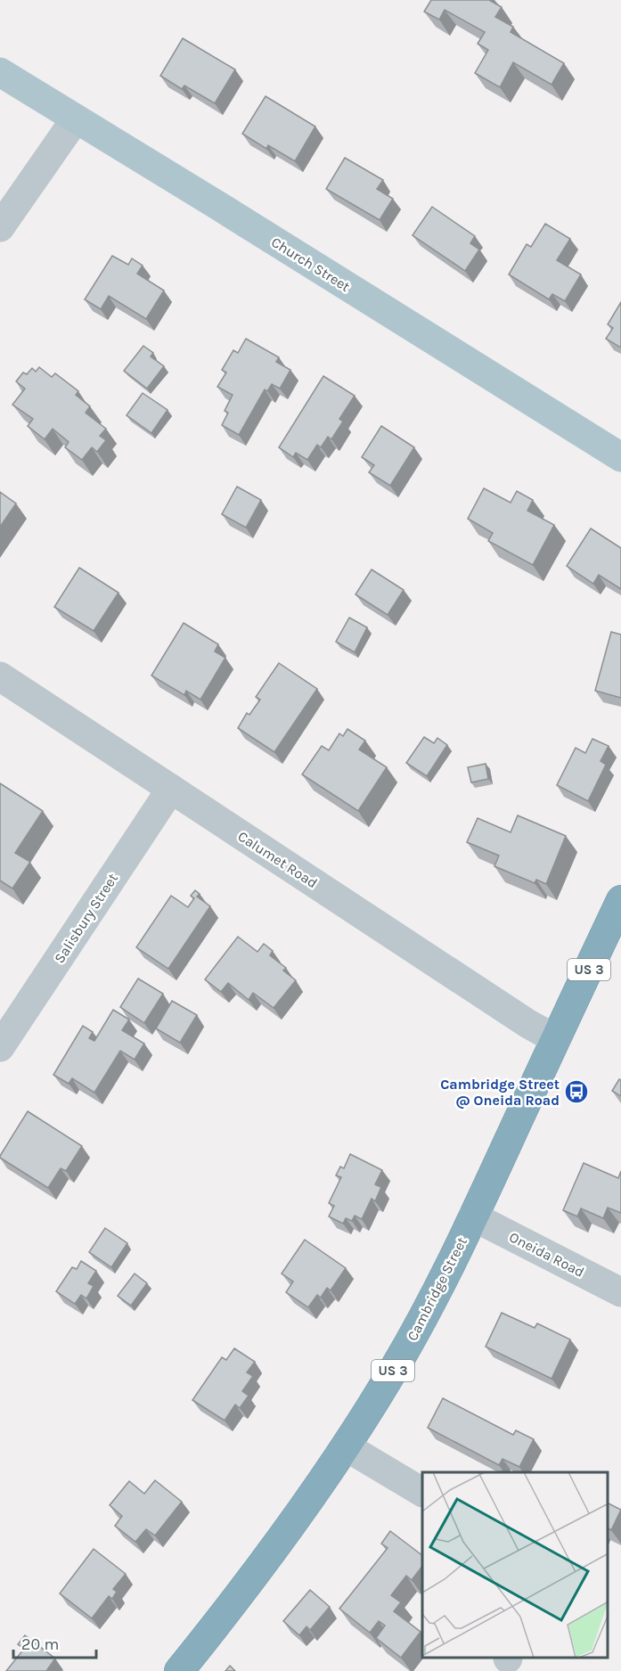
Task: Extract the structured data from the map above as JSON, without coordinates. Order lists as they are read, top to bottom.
{
  "streets": {
    "highway": ["US 3", "Cambridge Street"],
    "main road": ["Church Street"],
    "street": ["Calumet Road", "Salisbury Street", "Oneida Road"]
  },
  "crossings": [
    ["Calumet Road", "Salisbury Street"],
    ["Calumet Road", "Cambridge Street"],
    ["Oneida Road", "Cambridge Street"]
  ],
  "places": {
    "bus stop": ["Cambridge Street @ Oneida Road"]
  },
  "scale_bar": "20 m"
}
